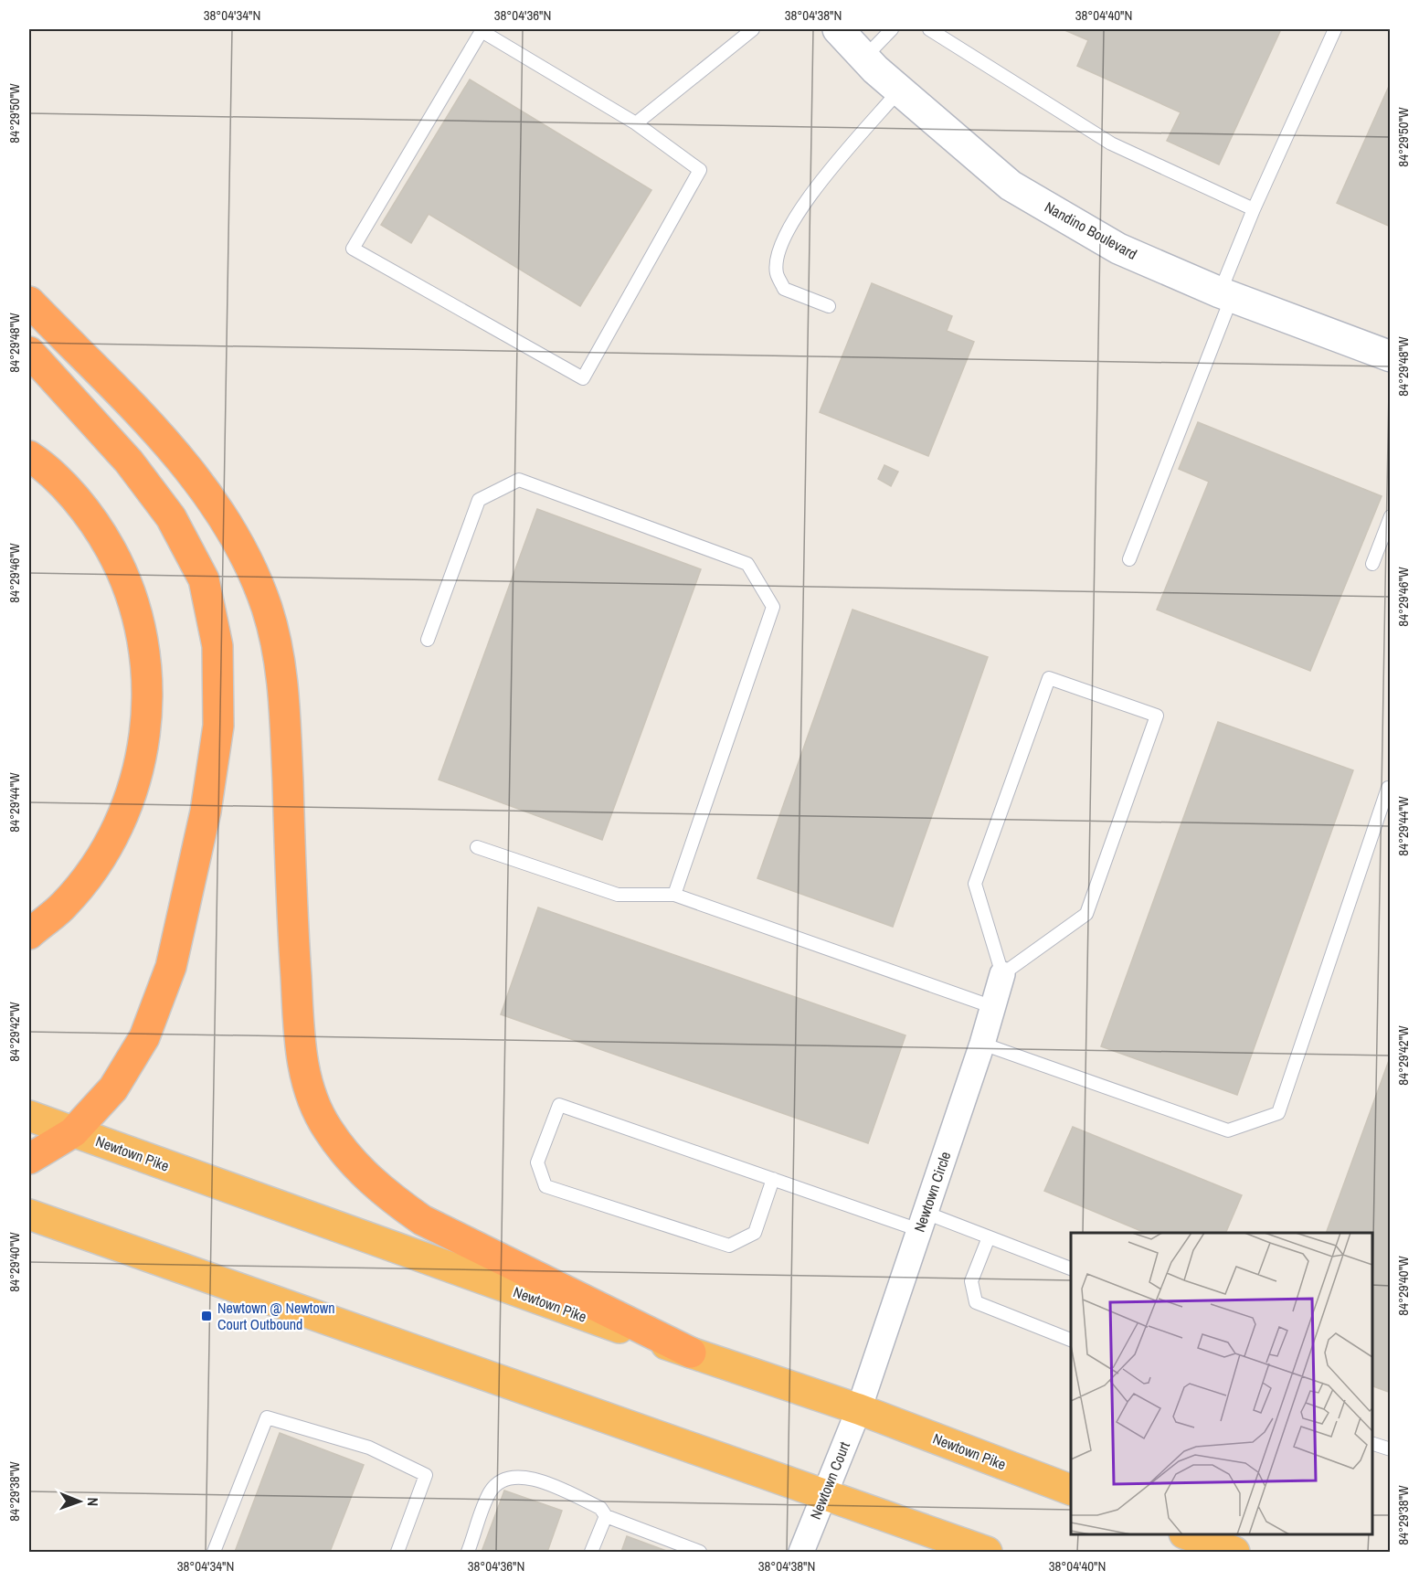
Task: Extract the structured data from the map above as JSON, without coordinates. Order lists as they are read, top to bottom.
{
  "streets": {
    "highway": ["Newtown Pike"],
    "street": ["Nandino Boulevard", "Newtown Circle", "Newtown Court"]
  },
  "crossings": [
    ["Newtown Pike", "Newtown Circle"],
    ["Newtown Pike", "Newtown Court"],
    ["Newtown Circle", "Newtown Court"]
  ],
  "places": {
    "transit": ["Newtown @ Newtown Court Outbound"]
  },
  "north": "right",
  "coordinates": [
    "38°04'34\"N",
    "38°04'36\"N",
    "38°04'38\"N",
    "38°04'40\"N",
    "84°29'50\"W",
    "84°29'48\"W",
    "84°29'46\"W",
    "84°29'44\"W",
    "84°29'42\"W",
    "84°29'40\"W",
    "84°29'38\"W"
  ]
}
